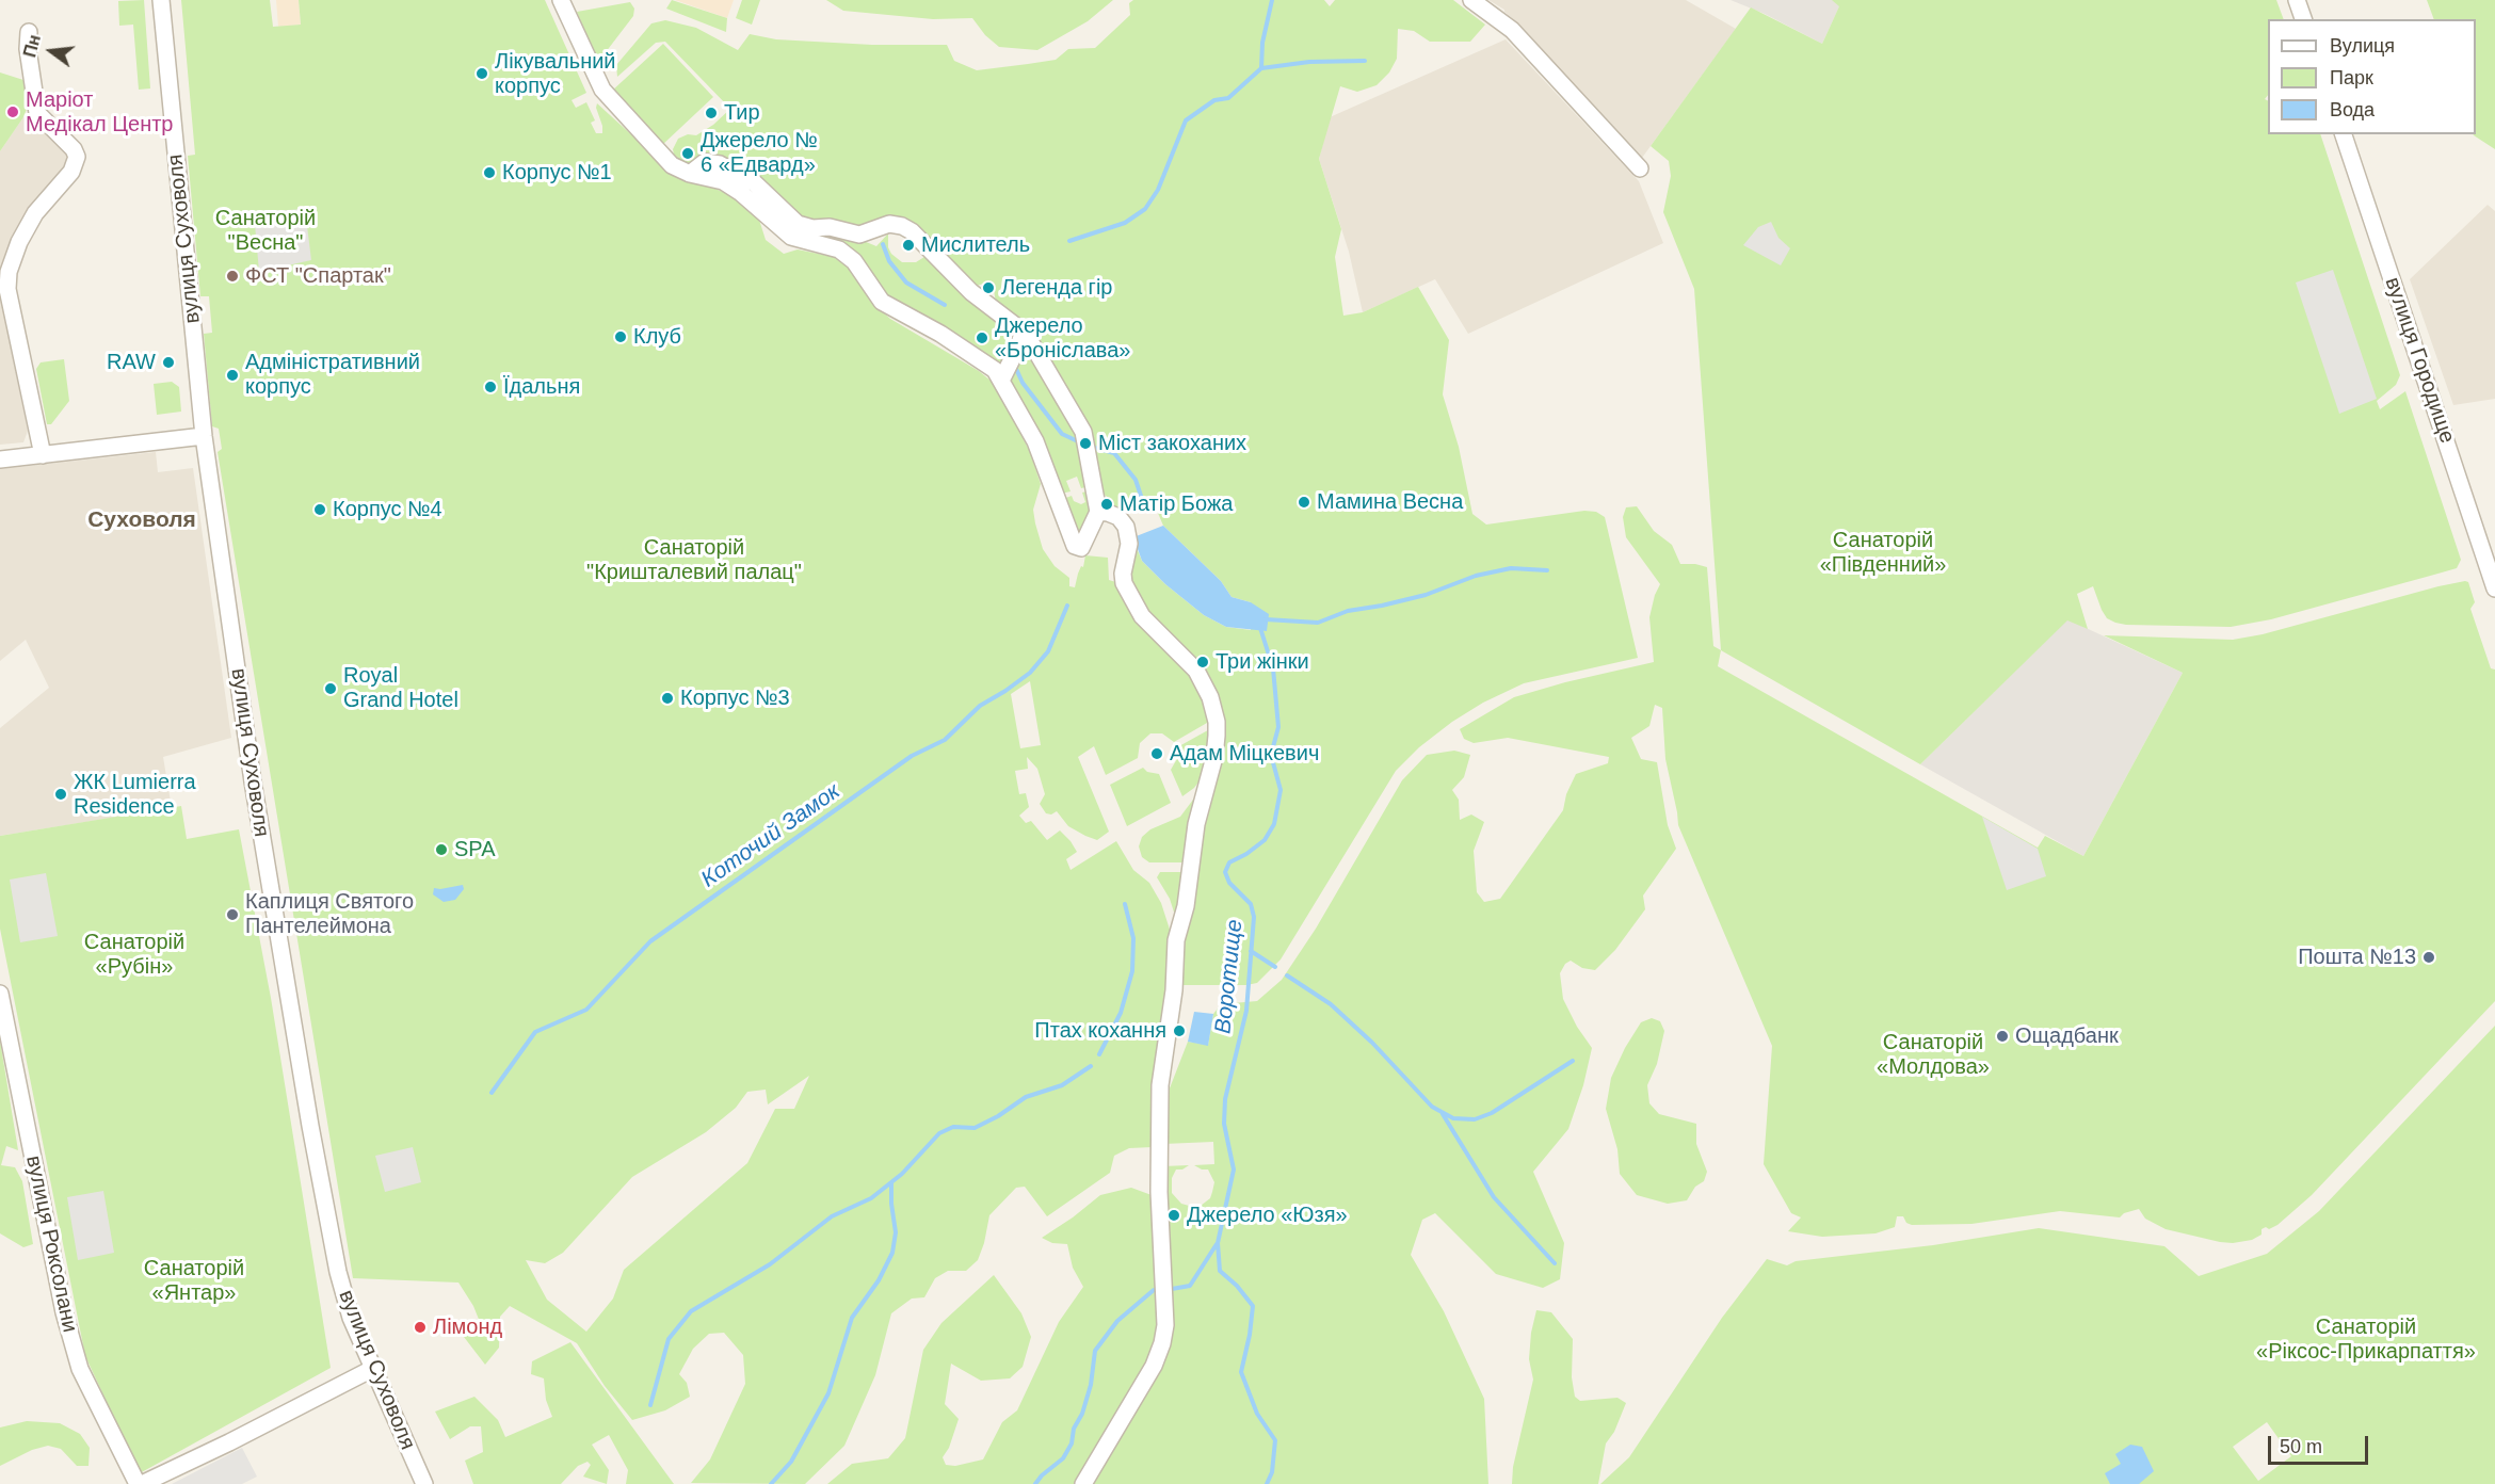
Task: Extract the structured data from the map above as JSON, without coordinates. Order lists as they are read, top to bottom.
{
  "streets": {
    "street": ["вулиця Суховоля", "вулиця Городище", "вулиця Роксолани"]
  },
  "districts": ["Суховоля"],
  "water": ["Коточий Замок", "Воротище"],
  "parks": [
    "Санаторій \"Весна\"",
    "Санаторій «Південний»",
    "Санаторій \"Кришталевий палац\"",
    "Санаторій «Рубін»",
    "Санаторій «Молдова»",
    "Санаторій «Янтар»",
    "Санаторій «Ріксос-Прикарпаття»"
  ],
  "places": [
    "Лікувальний корпус",
    "Маріот Медікал Центр",
    "Тир",
    "Джерело № 6 «Едвард»",
    "Корпус №1",
    "Мислитель",
    "ФСТ \"Спартак\"",
    "Легенда гір",
    "Клуб",
    "Джерело «Броніслава»",
    "RAW",
    "Адміністративний корпус",
    "Їдальня",
    "Міст закоханих",
    "Мамина Весна",
    "Матір Божа",
    "Корпус №4",
    "Три жінки",
    "Royal Grand Hotel",
    "Корпус №3",
    "Адам Міцкевич",
    "ЖК Lumierra Residence",
    "SPA",
    "Каплиця Святого Пантелеймона",
    "Пошта №13",
    "Птах кохання",
    "Ощадбанк",
    "Джерело «Юзя»",
    "Лімонд"
  ],
  "legend": ["Вулиця", "Парк", "Вода"],
  "scale_bar": "50 m",
  "north": "left"
}
